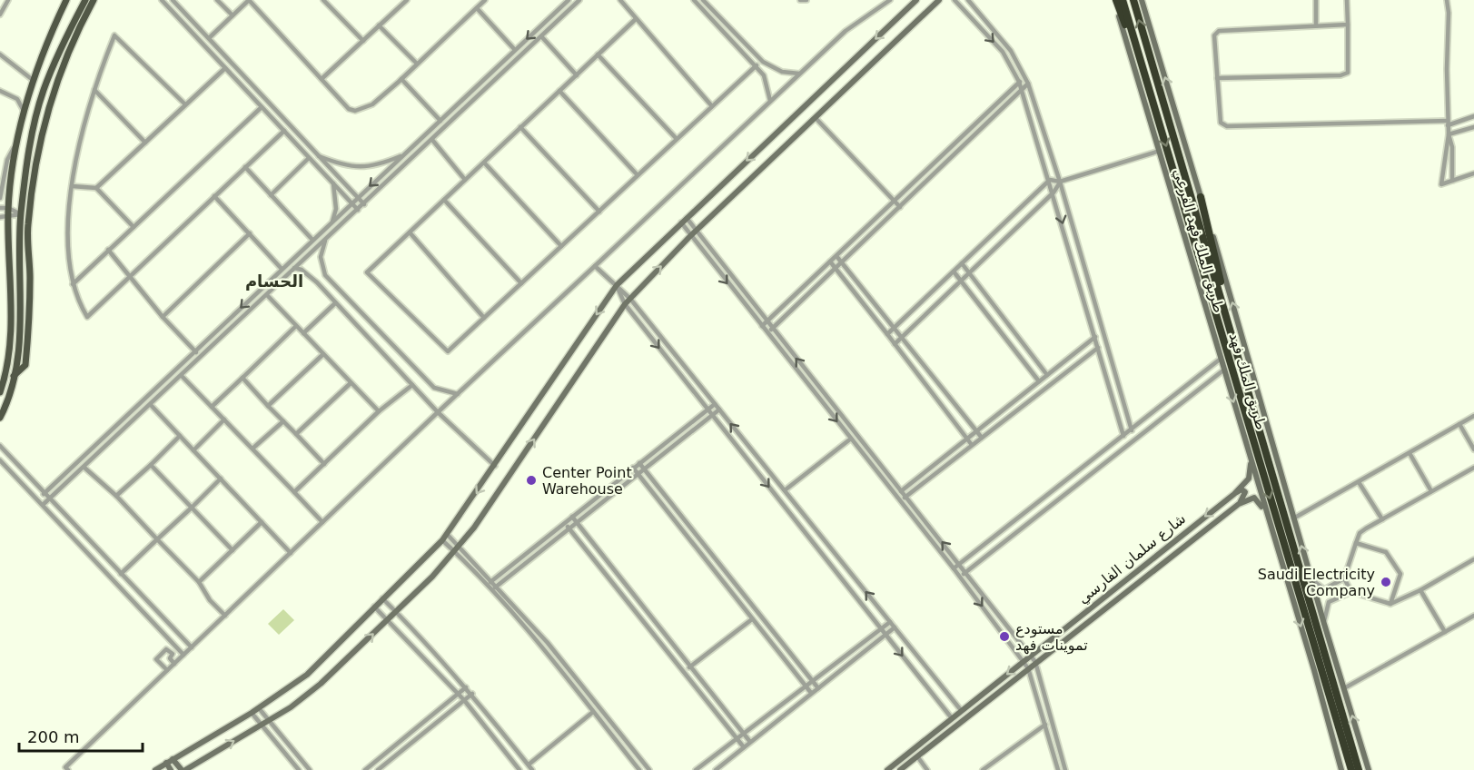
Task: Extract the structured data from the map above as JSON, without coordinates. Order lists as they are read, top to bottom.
{
  "streets": {
    "highway": ["طريق الملك فهد"],
    "main road": ["طريق الملك فهد الفرعي", "شارع سلمان الفارسي"]
  },
  "crossings": [
    ["طريق الملك فهد الفرعي", "شارع سلمان الفارسي"]
  ],
  "districts": ["الحسام"],
  "places": ["Center Point Warehouse", "Saudi Electricity Company", "مستودع تموينات فهد"],
  "scale_bar": "200 m"
}
